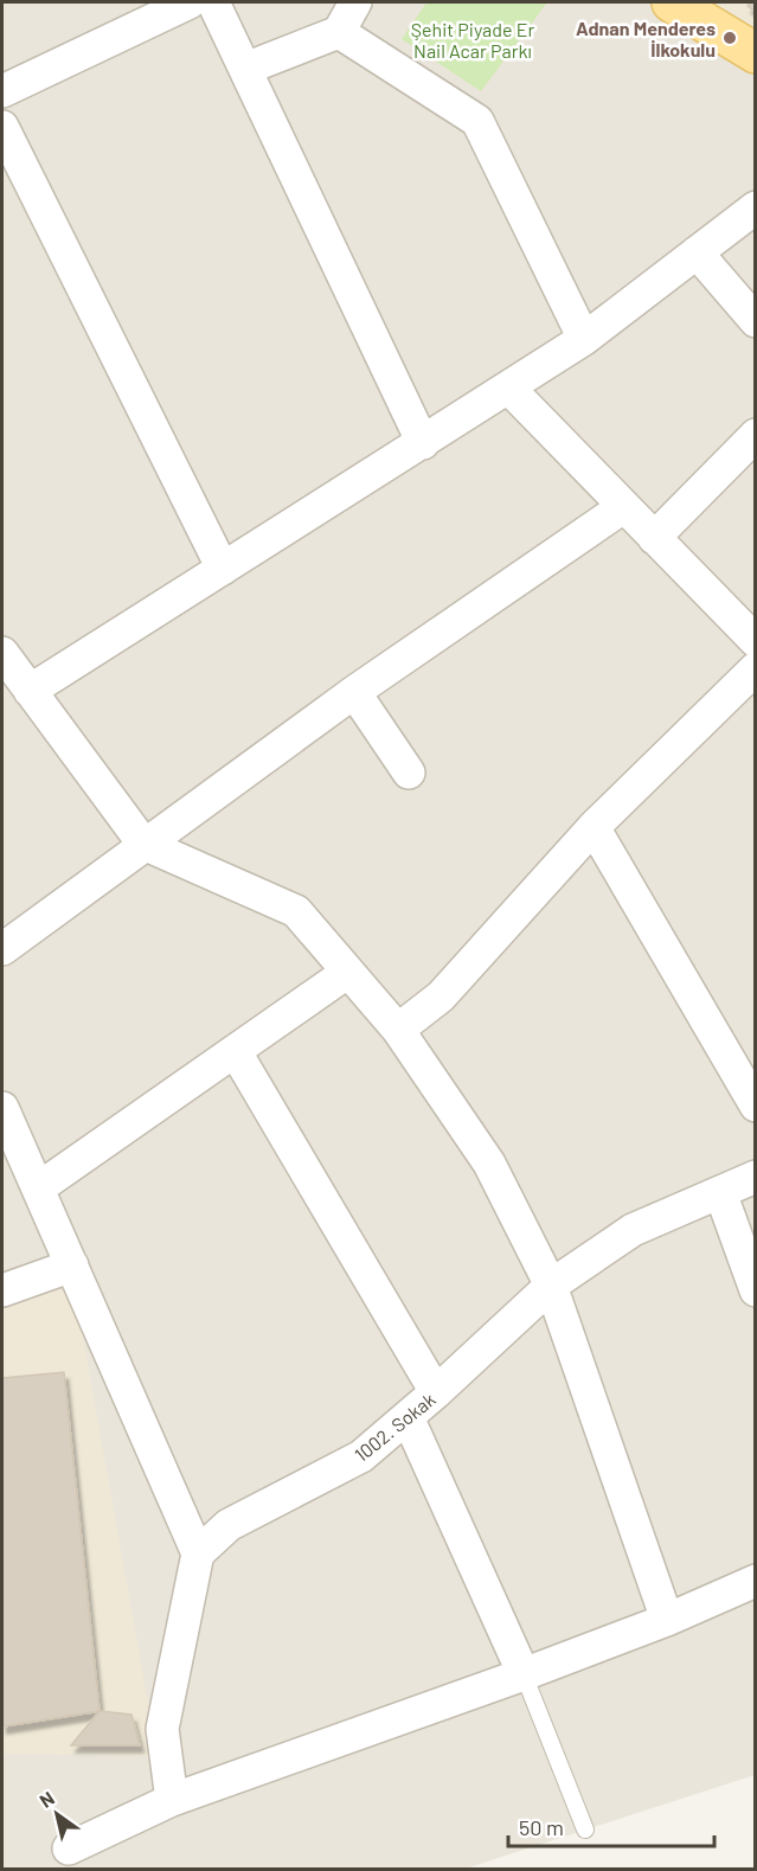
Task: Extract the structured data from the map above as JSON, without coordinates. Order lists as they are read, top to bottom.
{
  "streets": {
    "street": ["1002. Sokak"]
  },
  "parks": ["Şehit Piyade Er Nail Acar Parkı"],
  "places": ["Adnan Menderes İlkokulu"],
  "scale_bar": "50 m",
  "north": "top left"
}
